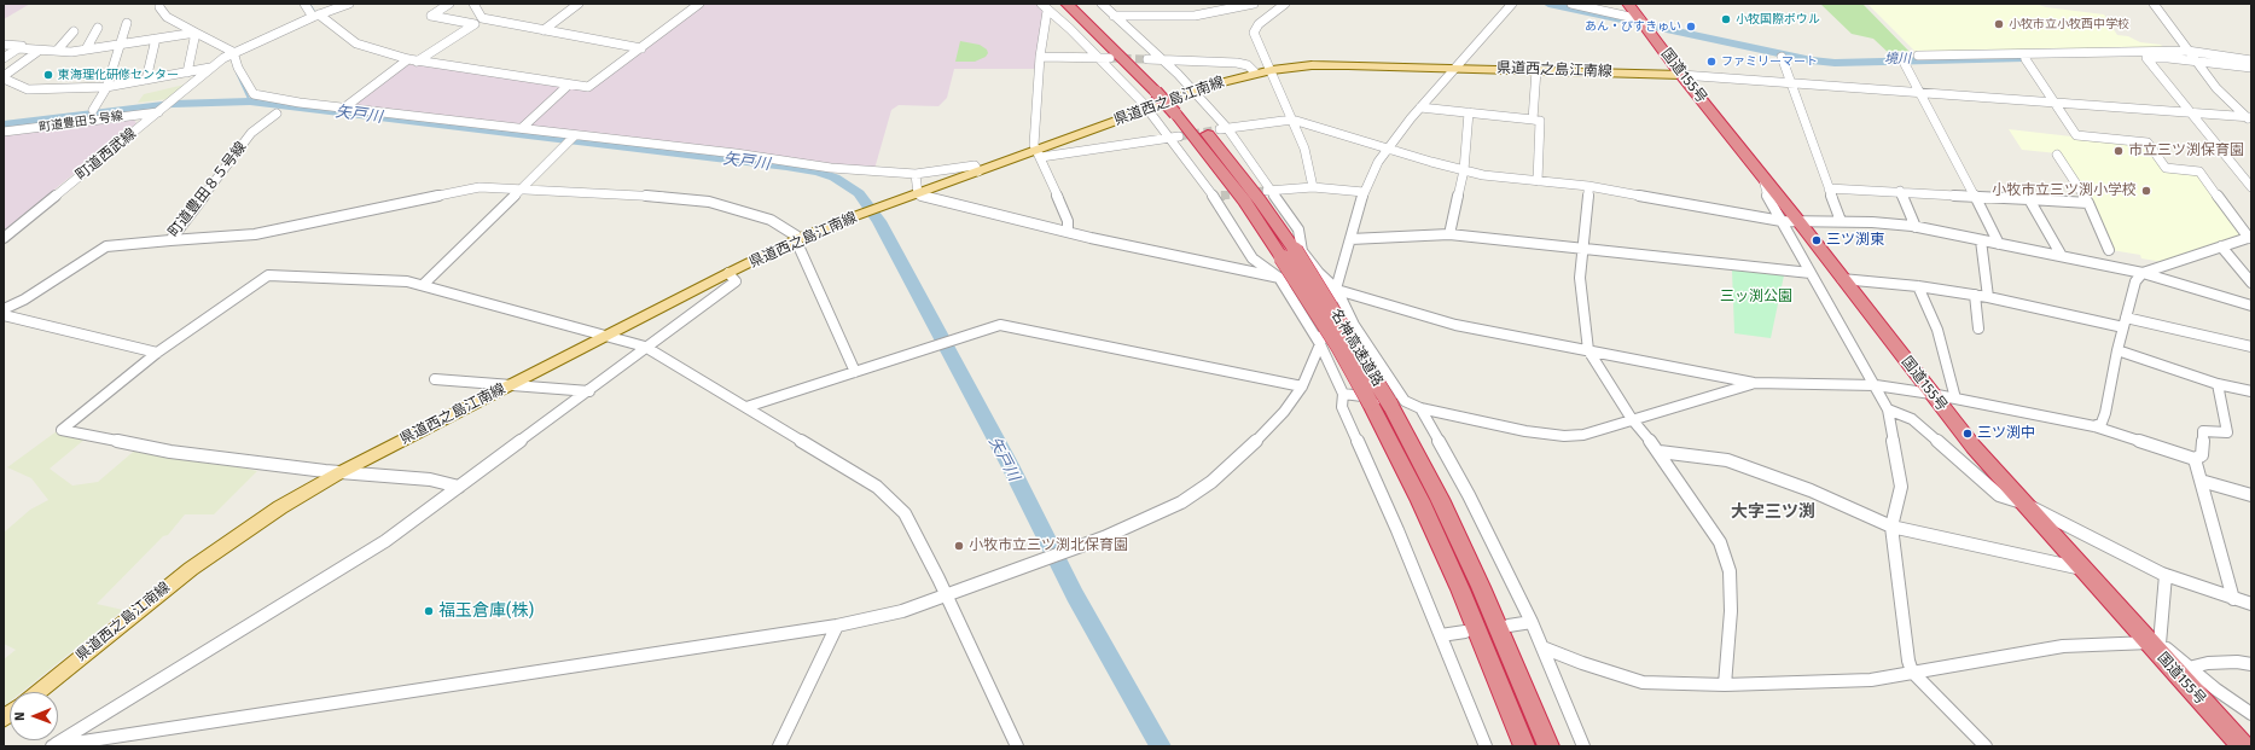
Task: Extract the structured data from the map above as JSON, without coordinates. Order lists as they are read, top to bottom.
{
  "streets": {
    "highway": ["国道155号", "名神高速道路"],
    "main road": ["県道西之島江南線"],
    "street": ["町道豊田５号線", "町道西武線", "町道豊田８５号線"]
  },
  "crossings": [
    ["県道西之島江南線", "国道155号"],
    ["町道豊田５号線", "町道西武線"]
  ],
  "districts": ["大字三ツ渕"],
  "water": ["境川", "矢戸川"],
  "parks": ["三ッ渕公園"],
  "places": [
    "小牧国際ボウル",
    "小牧市立小牧西中学校",
    "あん・びすきゅい",
    "ファミリーマート",
    "東海理化研修センター",
    "市立三ツ渕保育園",
    "小牧市立三ツ渕小学校",
    "三ツ渕東",
    "三ツ渕中",
    "小牧市立三ツ渕北保育園",
    "福玉倉庫(株)"
  ],
  "north": "left"
}
